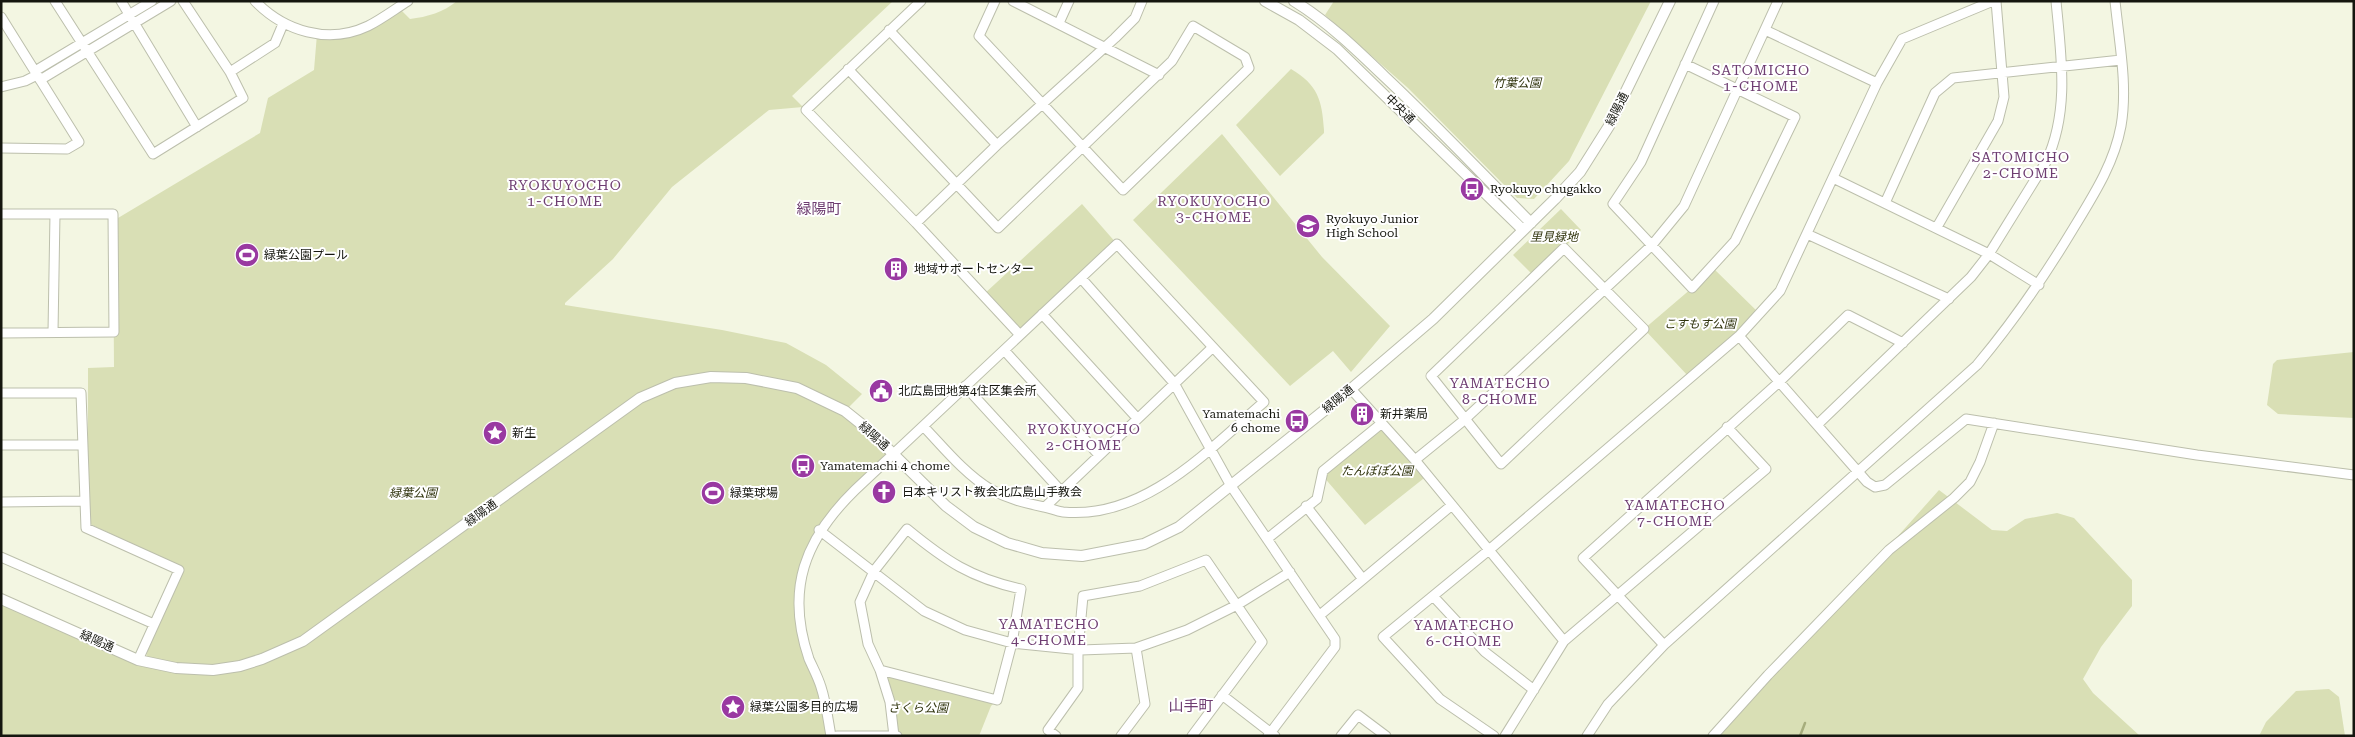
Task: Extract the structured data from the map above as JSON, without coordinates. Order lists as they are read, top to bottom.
{
  "streets": {
    "street": ["中央通", "緑陽通"]
  },
  "crossings": [
    ["中央通", "緑陽通"]
  ],
  "districts": [
    "SATOMICHO 1-CHOME",
    "SATOMICHO 2-CHOME",
    "RYOKUYOCHO 1-CHOME",
    "RYOKUYOCHO 3-CHOME",
    "緑陽町",
    "YAMATECHO 8-CHOME",
    "RYOKUYOCHO 2-CHOME",
    "YAMATECHO 7-CHOME",
    "YAMATECHO 4-CHOME",
    "YAMATECHO 6-CHOME",
    "山手町"
  ],
  "parks": [
    "竹葉公園",
    "里見緑地",
    "こすもす公園",
    "たんぽぽ公園",
    "緑葉公園",
    "さくら公園"
  ],
  "places": {
    "bus stop": ["Ryokuyo chugakko", "Yamatemachi 6 chome", "Yamatemachi 4 chome"],
    "school or university": ["Ryokuyo Junior High School"],
    "sports": ["緑葉公園プール", "緑葉球場"],
    "building": ["地域サポートセンター", "新井薬局"],
    "public building": ["北広島団地第4住区集会所"],
    "place": ["新生", "緑葉公園多目的広場"],
    "church": ["日本キリスト教会北広島山手教会"]
  }
}
